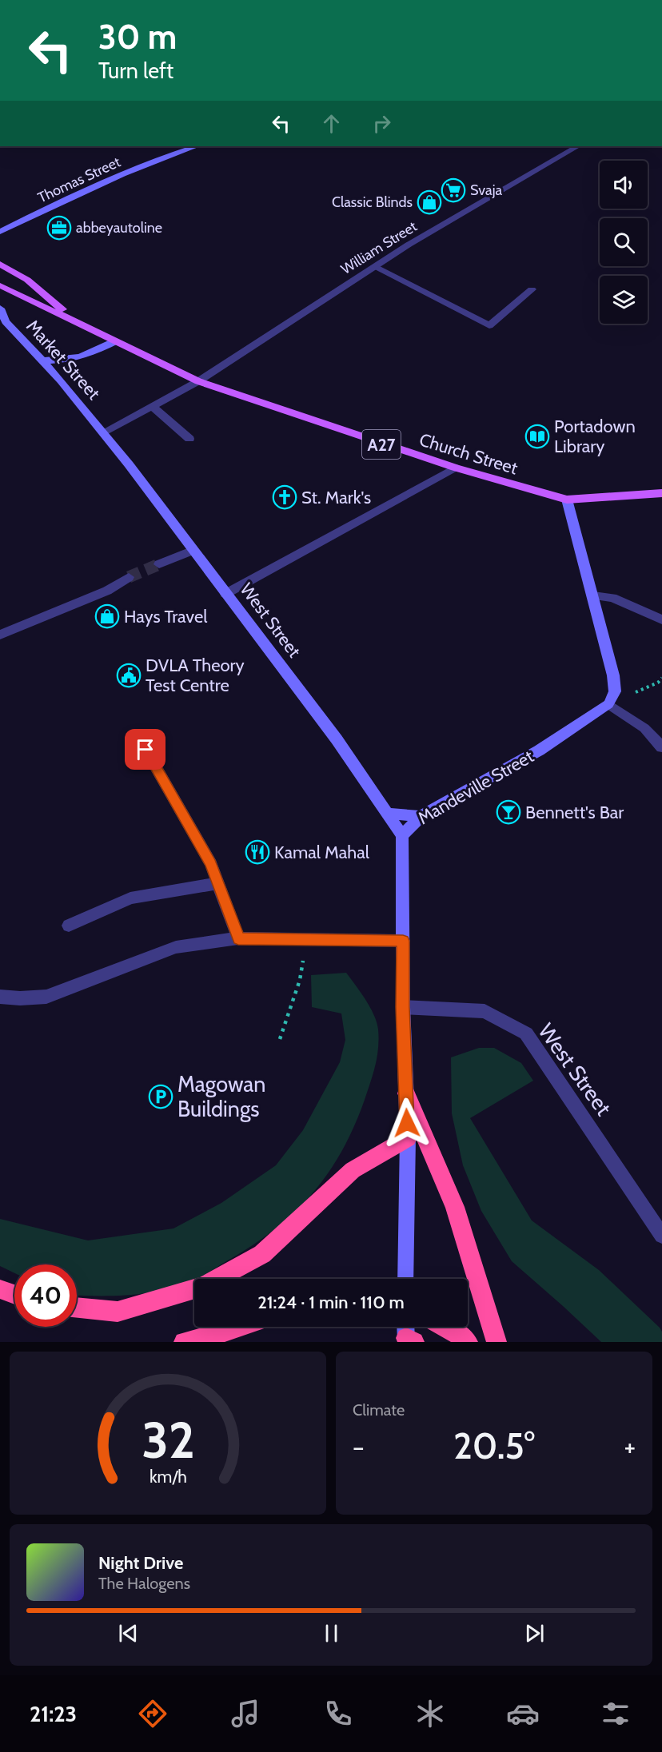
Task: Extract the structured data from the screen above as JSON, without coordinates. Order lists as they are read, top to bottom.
{
  "streets": {
    "main road": ["Market Street", "A27", "Church Street"],
    "street": [
      "Thomas Street",
      "William Street",
      "West Street",
      "Mandeville Street"
    ]
  },
  "crossings": [
    ["William Street", "Market Street"],
    ["William Street", "Church Street"],
    ["William Street", "West Street"],
    ["Market Street", "Church Street"],
    ["Market Street", "West Street"],
    ["A27", "Church Street"],
    ["West Street", "Mandeville Street"]
  ],
  "places": {
    "supermarket": ["Svaja"],
    "shop": ["Classic Blinds", "Hays Travel"],
    "office": ["abbeyautoline"],
    "library": ["Portadown Library"],
    "church": ["St. Mark's"],
    "public building": ["DVLA Theory Test Centre"],
    "bar": ["Bennett's Bar"],
    "restaurant": ["Kamal Mahal"],
    "parking": ["Magowan Buildings"]
  },
  "page": {
    "turn": ["30 m", "Turn left"],
    "limit": "40",
    "trip": "21:24 · 1 min · 110 m",
    "tile": "Climate",
    "heat": ["−", "20.5°", "+"],
    "song": ["Night Drive", "The Halogens"],
    "tabs": "21:23",
    "gauge": ["32", "km/h"]
  }
}
